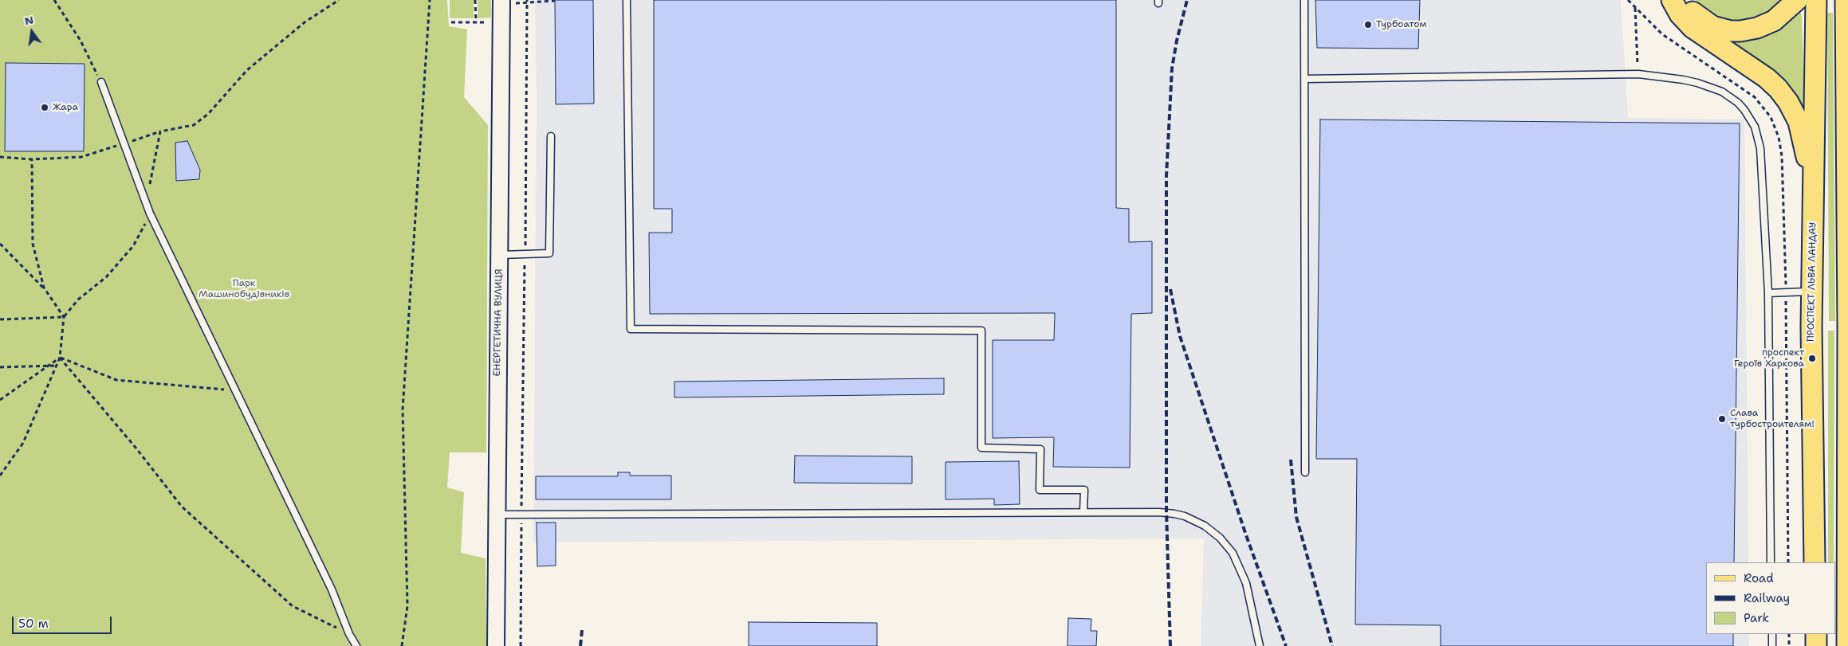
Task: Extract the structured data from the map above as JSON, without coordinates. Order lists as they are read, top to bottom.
{
  "streets": {
    "main road": ["ПРОСПЕКТ ЛЬВА ЛАНДАУ"],
    "street": ["ЕНЕРГЕТИЧНА ВУЛИЦЯ"]
  },
  "parks": ["Парк Машинобудівників"],
  "places": [
    "Турбоатом",
    "Жара",
    "проспект Героїв Харкова",
    "Слава турбостроителям!"
  ],
  "legend": ["Road", "Railway", "Park"],
  "scale_bar": "50 m",
  "north": "top"
}
